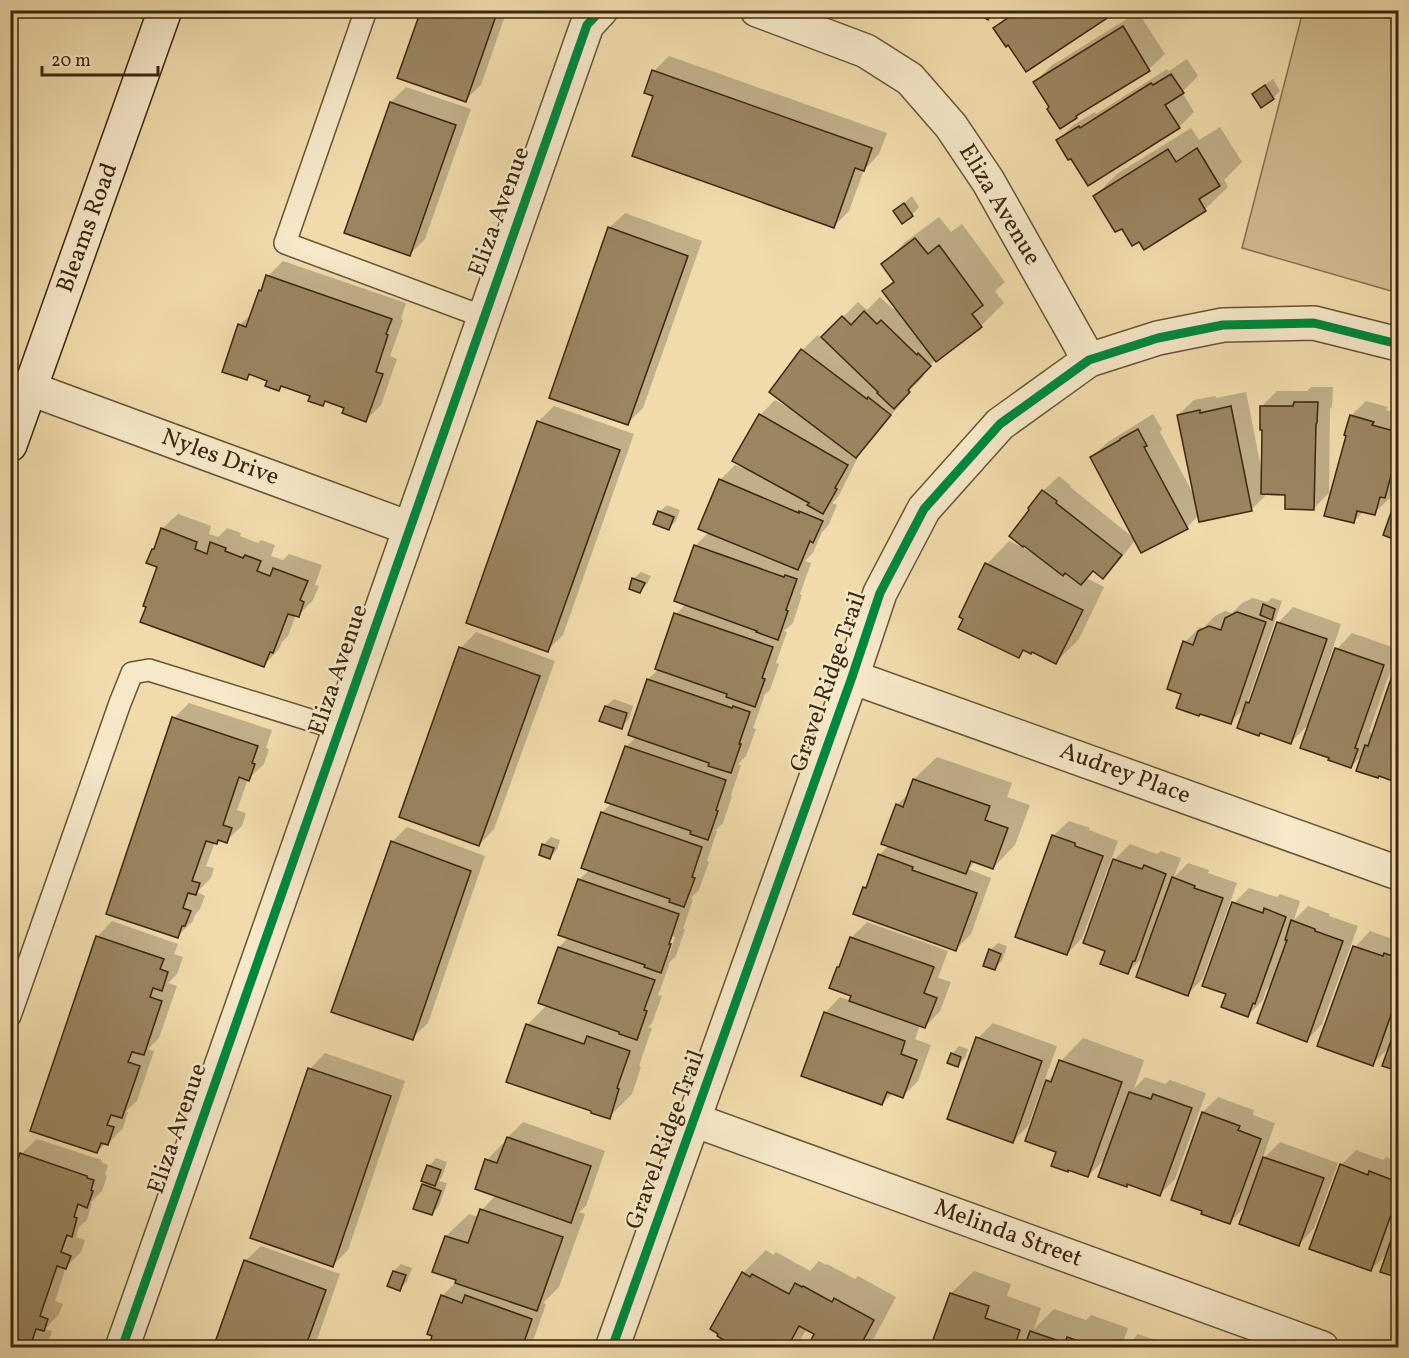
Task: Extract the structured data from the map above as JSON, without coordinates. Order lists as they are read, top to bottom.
{
  "streets": {
    "street": [
      "Eliza Avenue",
      "Bleams Road",
      "Nyles Drive",
      "Gravel Ridge Trail",
      "Audrey Place",
      "Melinda Street"
    ]
  },
  "crossings": [
    ["Eliza Avenue", "Nyles Drive"],
    ["Eliza Avenue", "Gravel Ridge Trail"],
    ["Bleams Road", "Nyles Drive"],
    ["Gravel Ridge Trail", "Audrey Place"],
    ["Gravel Ridge Trail", "Melinda Street"]
  ],
  "scale_bar": "20 m"
}
